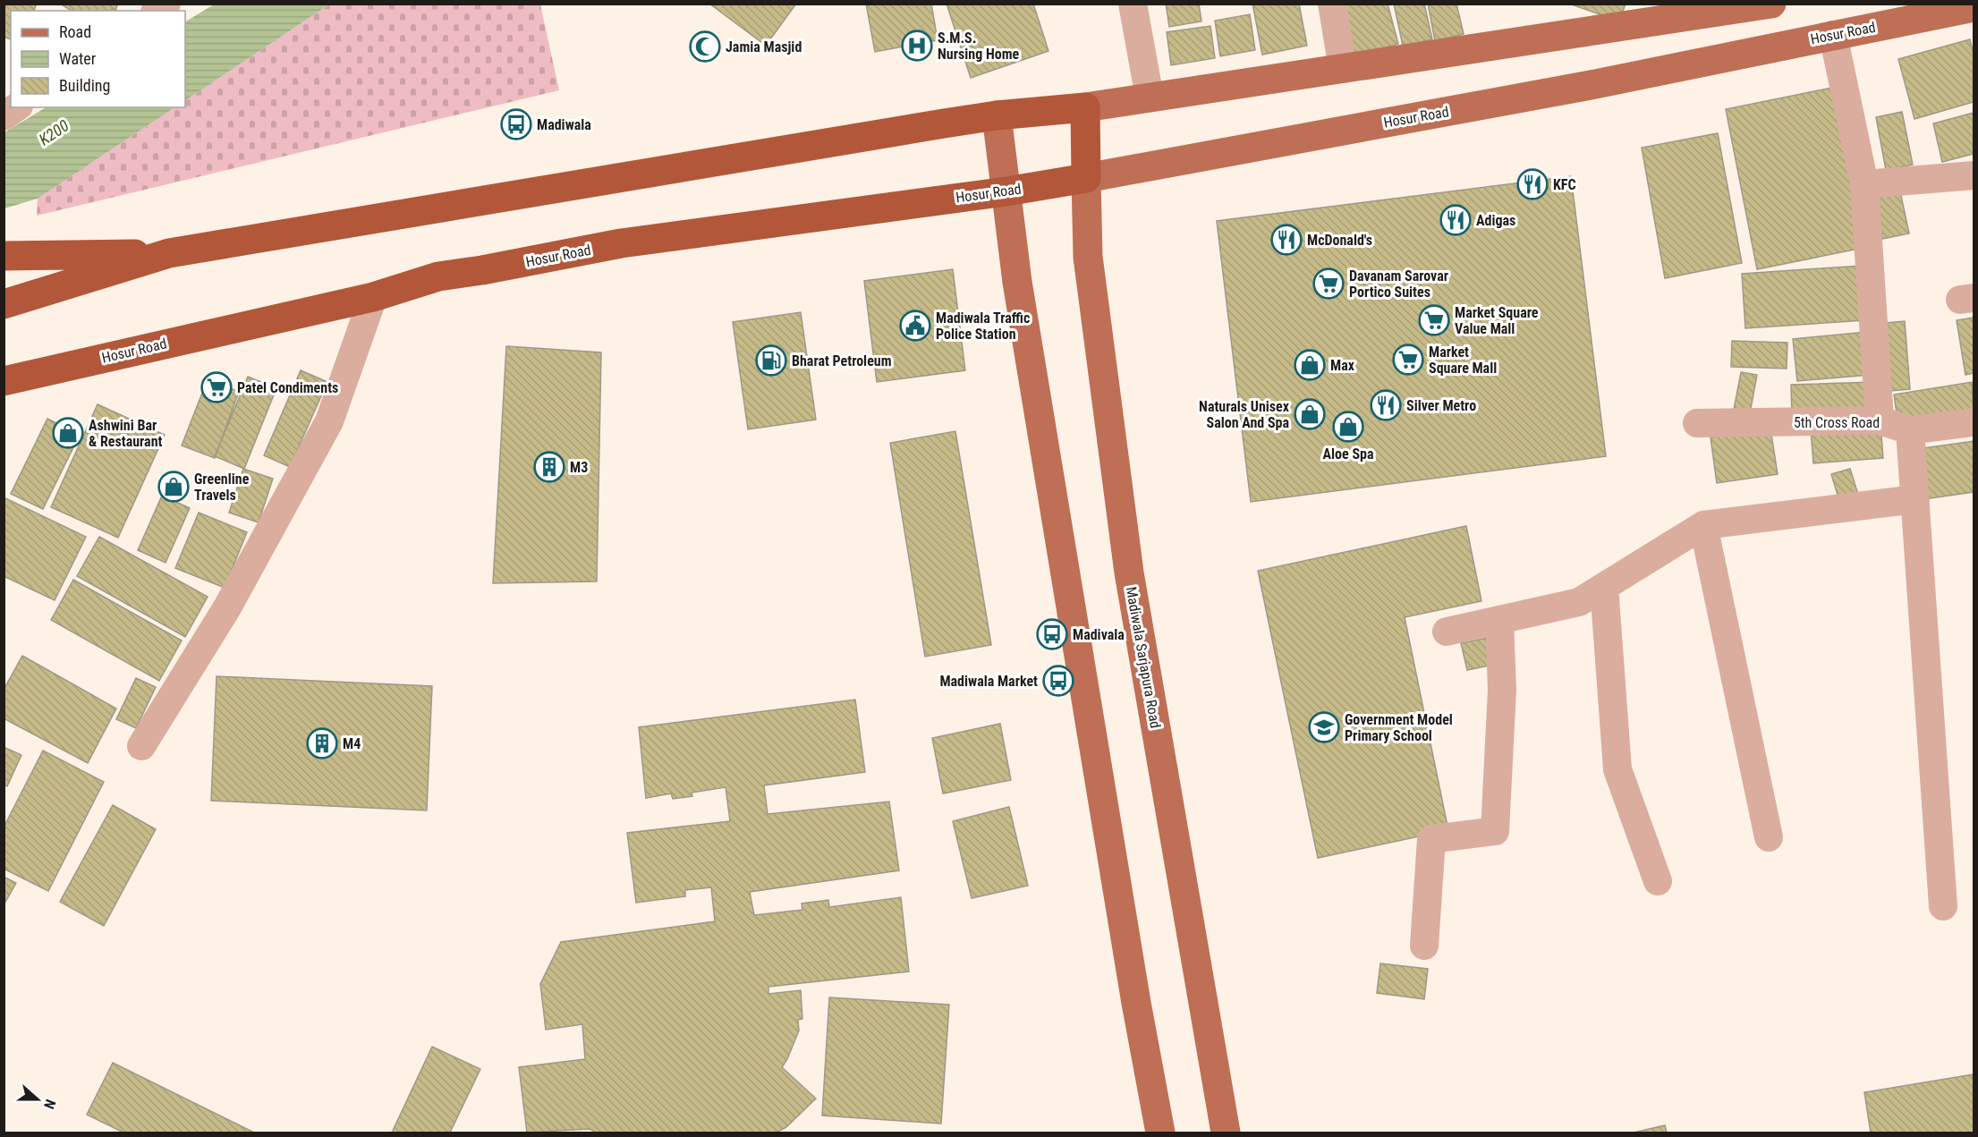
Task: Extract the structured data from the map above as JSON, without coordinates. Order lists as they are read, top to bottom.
{
  "streets": {
    "highway": ["Hosur Road"],
    "main road": ["Madiwala Sarjapura Road"],
    "street": ["5th Cross Road"]
  },
  "crossings": [
    ["Hosur Road", "Madiwala Sarjapura Road"]
  ],
  "water": ["K200"],
  "places": {
    "hospital": ["S.M.S. Nursing Home"],
    "mosque": ["Jamia Masjid"],
    "bus stop": ["Madiwala", "Madivala", "Madiwala Market"],
    "restaurant": [
      "KFC",
      "Adigas",
      "McDonald's",
      "Silver Metro"
    ],
    "supermarket": [
      "Davanam Sarovar Portico Suites",
      "Market Square Value Mall",
      "Market Square Mall",
      "Patel Condiments"
    ],
    "public building": ["Madiwala Traffic Police Station"],
    "fuel station": ["Bharat Petroleum"],
    "shop": [
      "Max",
      "Naturals Unisex Salon And Spa",
      "Aloe Spa",
      "Ashwini Bar & Restaurant",
      "Greenline Travels"
    ],
    "building": ["M3", "M4"],
    "school or university": ["Government Model Primary School"]
  },
  "legend": ["Road", "Water", "Building"],
  "north": "right"
}
